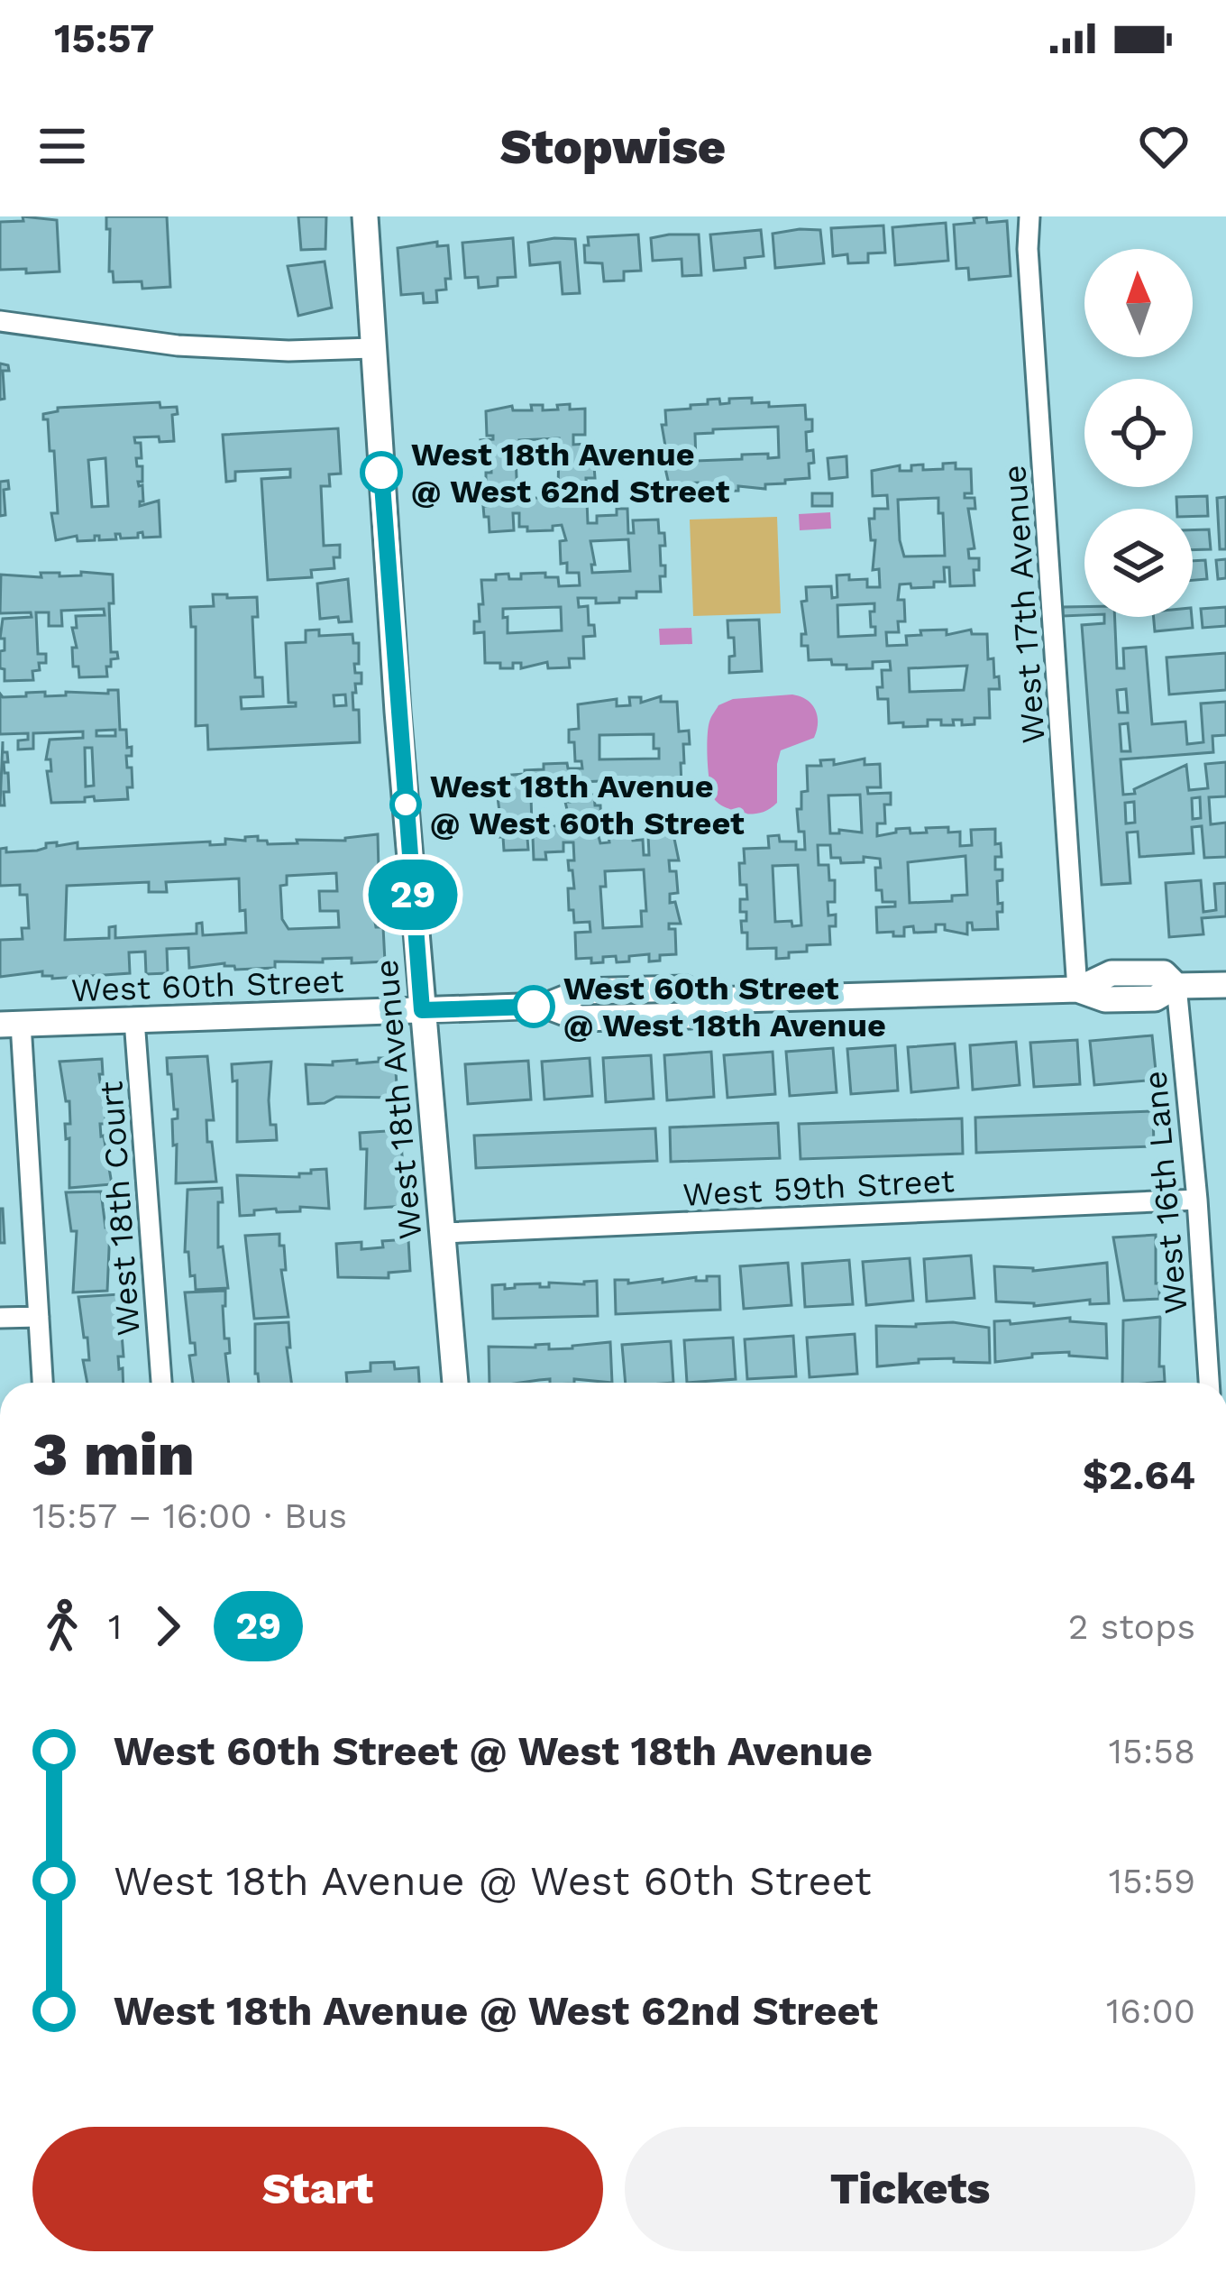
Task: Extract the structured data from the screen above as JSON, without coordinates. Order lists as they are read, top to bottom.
{
  "streets": {
    "street": [
      "West 17th Avenue",
      "West 60th Street",
      "West 18th Avenue",
      "West 59th Street",
      "West 16th Lane",
      "West 18th Court"
    ]
  },
  "crossings": [
    ["West 17th Avenue", "West 60th Street"],
    ["West 60th Street", "West 18th Avenue"],
    ["West 60th Street", "West 16th Lane"],
    ["West 60th Street", "West 18th Court"],
    ["West 18th Avenue", "West 59th Street"],
    ["West 59th Street", "West 16th Lane"]
  ],
  "places": ["West 18th Avenue @ West 62nd Street", "West 18th Avenue @ West 60th Street", "West 60th Street @ West 18th Avenue"],
  "lines": ["bus line 29"],
  "north": "top",
  "page": {
    "status": "15:57",
    "header": "Stopwise",
    "on_map": "29",
    "heading": ["3 min", "15:57 – 16:00 · Bus", "$2.64"],
    "legs": ["1", "29", "2 stops"],
    "list": [
      {
        "name": "West 60th Street @ West 18th Avenue",
        "value": "15:58"
      },
      {
        "name": "West 18th Avenue @ West 60th Street",
        "value": "15:59"
      },
      {
        "name": "West 18th Avenue @ West 62nd Street",
        "value": "16:00"
      }
    ],
    "buttons": ["Start", "Tickets"]
  }
}
